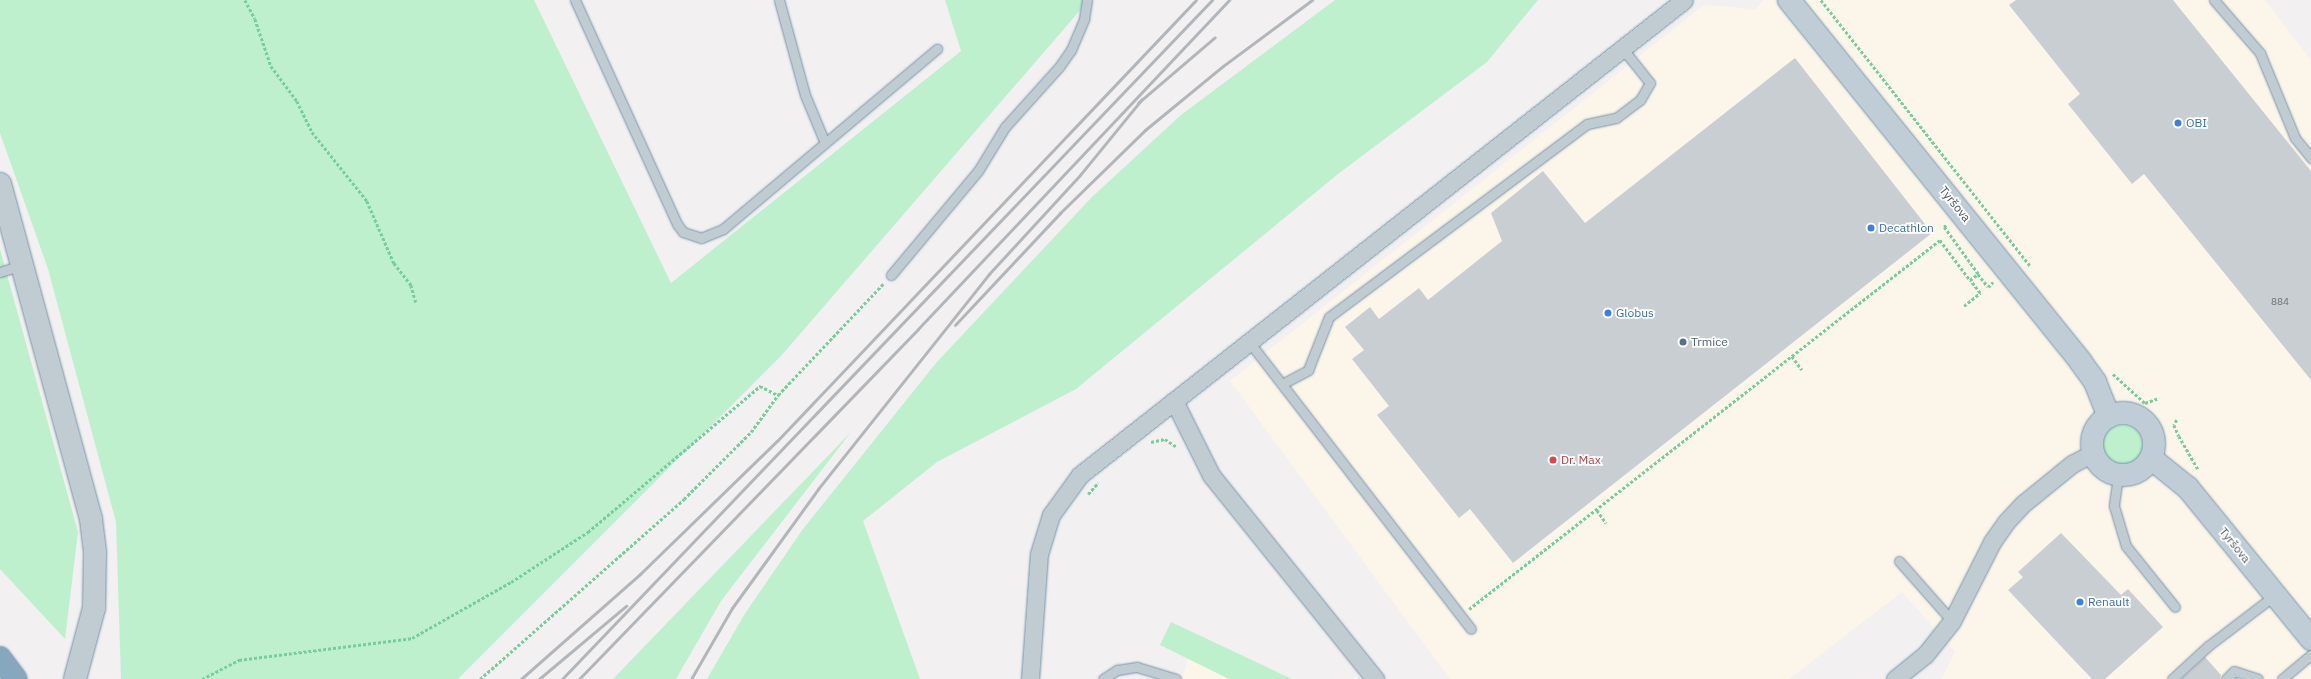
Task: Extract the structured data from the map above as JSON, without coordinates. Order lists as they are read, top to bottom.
{
  "streets": {
    "main road": ["Tyršova"]
  },
  "places": [
    "OBI",
    "Decathlon",
    "Globus",
    "Trmice",
    "Dr. Max",
    "Renault"
  ],
  "house_numbers": ["884"]
}
